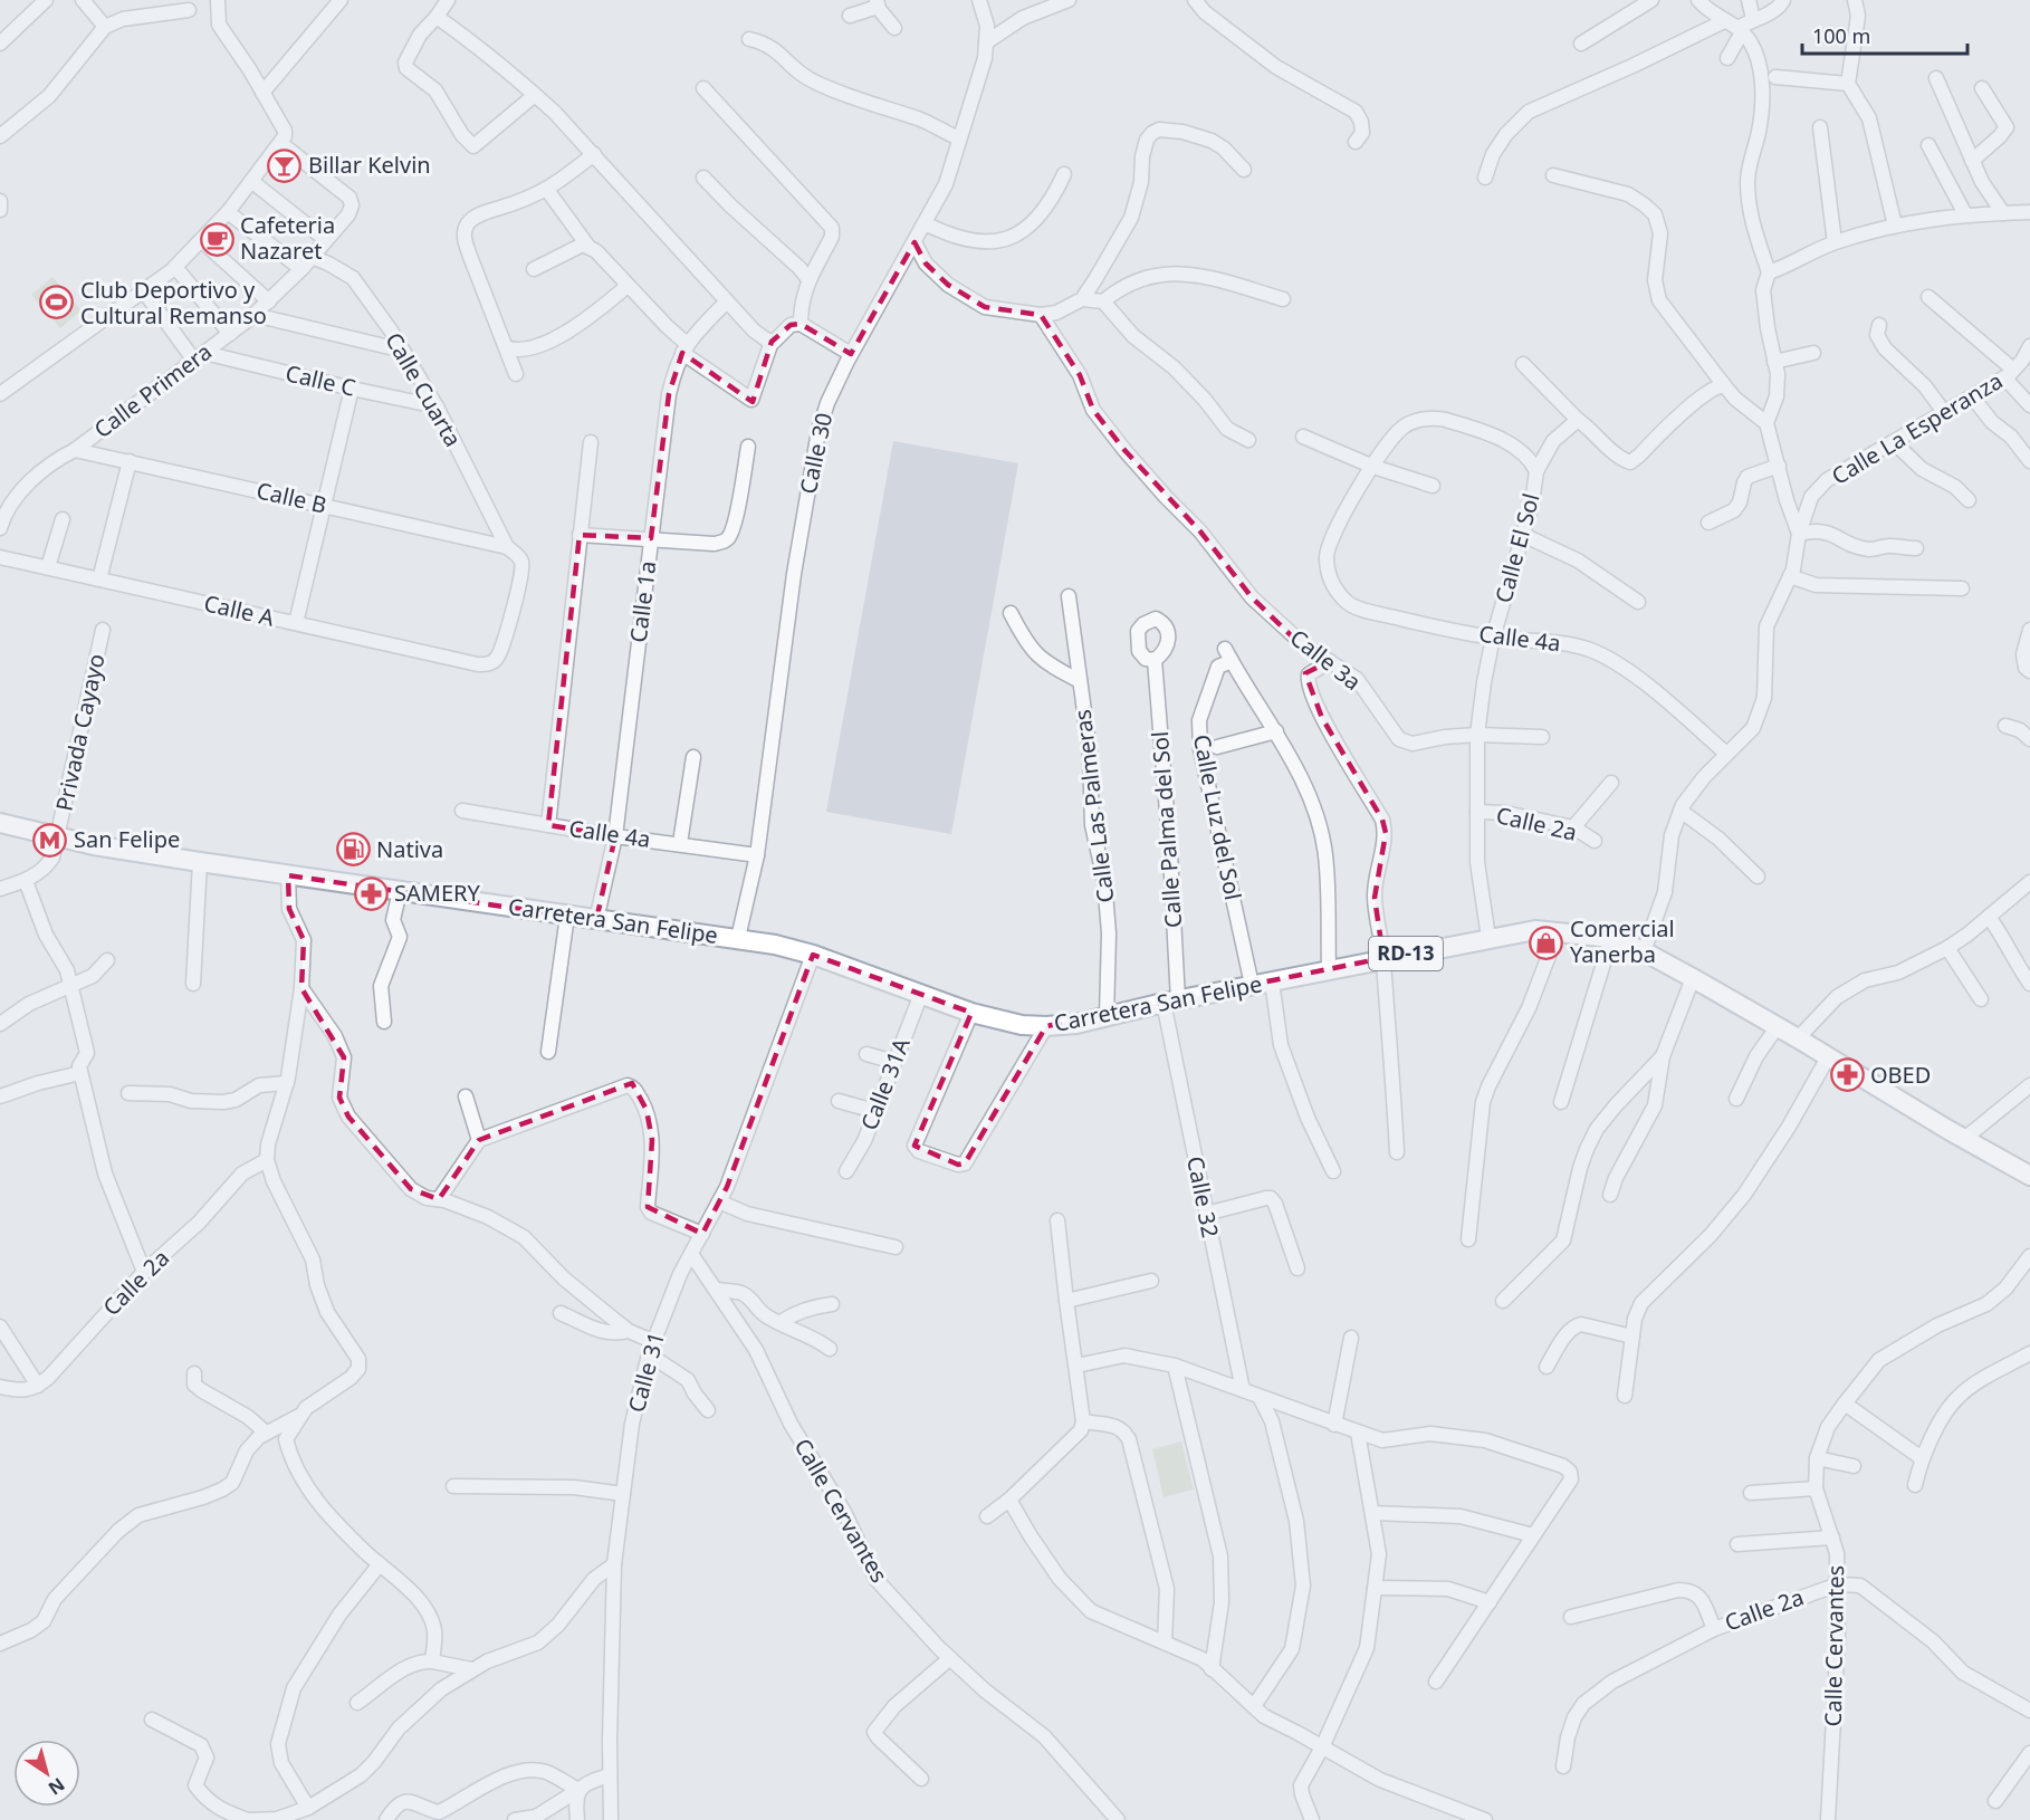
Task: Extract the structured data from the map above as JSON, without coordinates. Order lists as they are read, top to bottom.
{
  "streets": {
    "main road": ["Carretera San Felipe", "RD-13"],
    "street": [
      "Calle C",
      "Calle Cuarta",
      "Calle Primera",
      "Calle La Esperanza",
      "Calle 30",
      "Calle B",
      "Calle El Sol",
      "Calle 1a",
      "Calle A",
      "Calle 4a",
      "Calle 3a",
      "Privada Cayayo",
      "Calle Las Palmeras",
      "Calle Luz del Sol",
      "Calle 2a",
      "Calle Palma del Sol",
      "Calle 31A",
      "Calle 32",
      "Calle 31",
      "Calle Cervantes"
    ]
  },
  "crossings": [
    ["Calle C", "Calle Cuarta"],
    ["Calle C", "Calle Primera"],
    ["Calle Cuarta", "Calle Primera"],
    ["Calle Cuarta", "Calle B"],
    ["Calle Cuarta", "Calle A"],
    ["Calle Primera", "Calle B"],
    ["Calle La Esperanza", "Calle 4a"],
    ["Calle La Esperanza", "Carretera San Felipe"],
    ["Calle 30", "Calle 4a"],
    ["Calle 30", "Carretera San Felipe"],
    ["Calle El Sol", "Calle 4a"],
    ["Calle El Sol", "Calle 3a"],
    ["Calle El Sol", "Calle 2a"],
    ["Calle El Sol", "Carretera San Felipe"],
    ["Calle 1a", "Calle 4a"],
    ["Calle 1a", "Carretera San Felipe"],
    ["Privada Cayayo", "Carretera San Felipe"],
    ["Calle Las Palmeras", "Carretera San Felipe"],
    ["Calle Luz del Sol", "Carretera San Felipe"],
    ["Calle 2a", "Calle Cervantes"],
    ["Calle Palma del Sol", "Carretera San Felipe"],
    ["Calle Palma del Sol", "Calle 32"],
    ["Carretera San Felipe", "Calle 31A"],
    ["Carretera San Felipe", "Calle 32"],
    ["Carretera San Felipe", "Calle 31"],
    ["Calle 31", "Calle Cervantes"]
  ],
  "places": {
    "bar": ["Billar Kelvin"],
    "cafe": ["Cafeteria Nazaret"],
    "sports": ["Club Deportivo y Cultural Remanso"],
    "metro station": ["San Felipe"],
    "fuel station": ["Nativa"],
    "pharmacy": ["SAMERY", "OBED"],
    "shop": ["Comercial Yanerba"]
  },
  "scale_bar": "100 m",
  "north": "bottom right"
}
